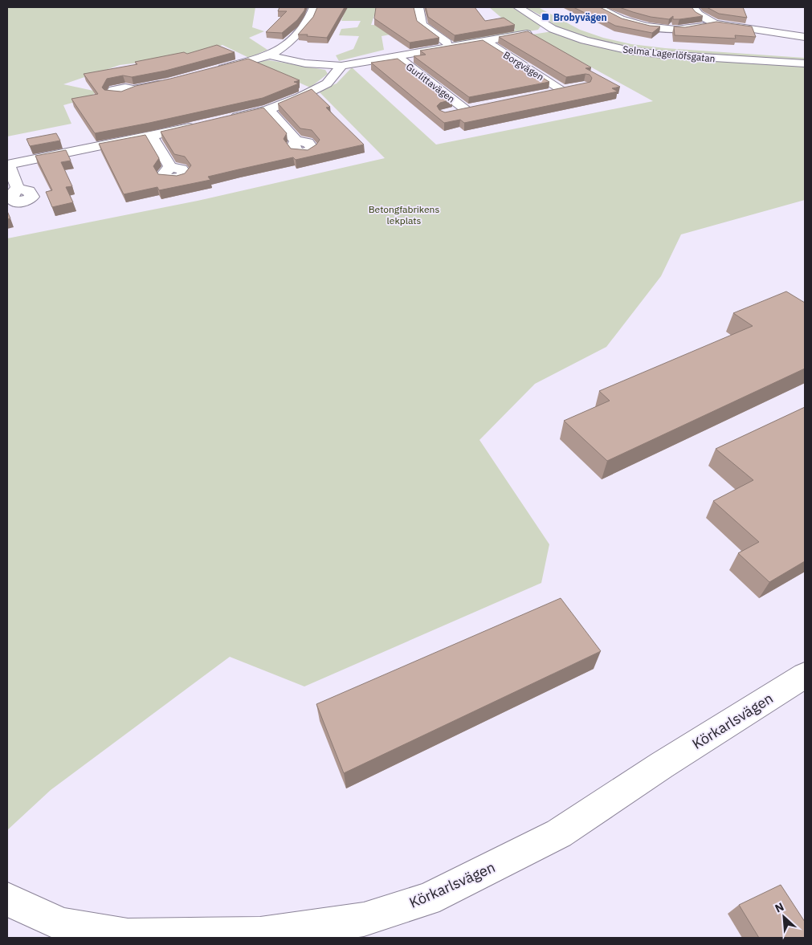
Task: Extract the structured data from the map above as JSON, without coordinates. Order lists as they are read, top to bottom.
{
  "streets": {
    "street": [
      "Selma Lagerlöfsgatan",
      "Borgvägen",
      "Gurlittavägen",
      "Körkarlsvägen"
    ]
  },
  "parks": ["Betongfabrikens lekplats"],
  "places": {
    "transit": ["Brobyvägen"]
  },
  "north": "top left"
}
